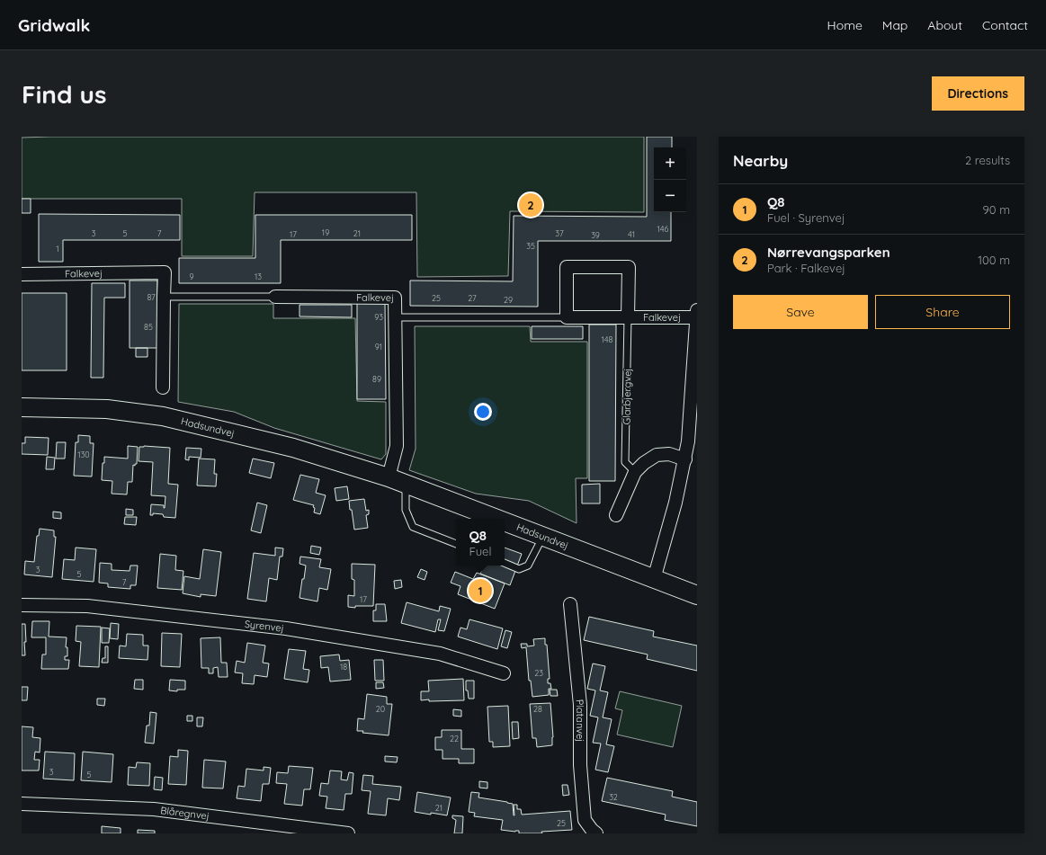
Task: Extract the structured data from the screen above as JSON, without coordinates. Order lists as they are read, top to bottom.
{
  "streets": {
    "street": [
      "Falkevej",
      "Hadsundvej",
      "Syrenvej",
      "Platanvej",
      "Blåregnvej"
    ],
    "lane": ["Glarbjergvej"]
  },
  "crossings": [
    ["Falkevej", "Glarbjergvej"]
  ],
  "house_numbers": [
    "146",
    "19",
    "3",
    "5",
    "7",
    "21",
    "37",
    "17",
    "41",
    "39",
    "35",
    "1",
    "9",
    "13",
    "87",
    "25",
    "27",
    "29",
    "93",
    "85",
    "148",
    "91",
    "89",
    "130",
    "3",
    "5",
    "7",
    "17",
    "18",
    "23",
    "20",
    "28",
    "22",
    "3",
    "5",
    "32",
    "21",
    "25"
  ],
  "page": {
    "header": "Gridwalk",
    "nav": [
      "Home",
      "Map",
      "About",
      "Contact"
    ],
    "buttons": [
      "Directions",
      ["Save", "Share"]
    ],
    "title": "Find us",
    "heading": ["Nearby", "2 results"],
    "map_buttons": ["+", "−"],
    "list": [
      {
        "mark": "1",
        "name": "Q8",
        "note": "Fuel · Syrenvej",
        "value": "90 m"
      },
      {
        "mark": "2",
        "name": "Nørrevangsparken",
        "note": "Park · Falkevej",
        "value": "100 m"
      }
    ],
    "pins": ["2", "1"],
    "popup": ["Q8", "Fuel"]
  }
}
